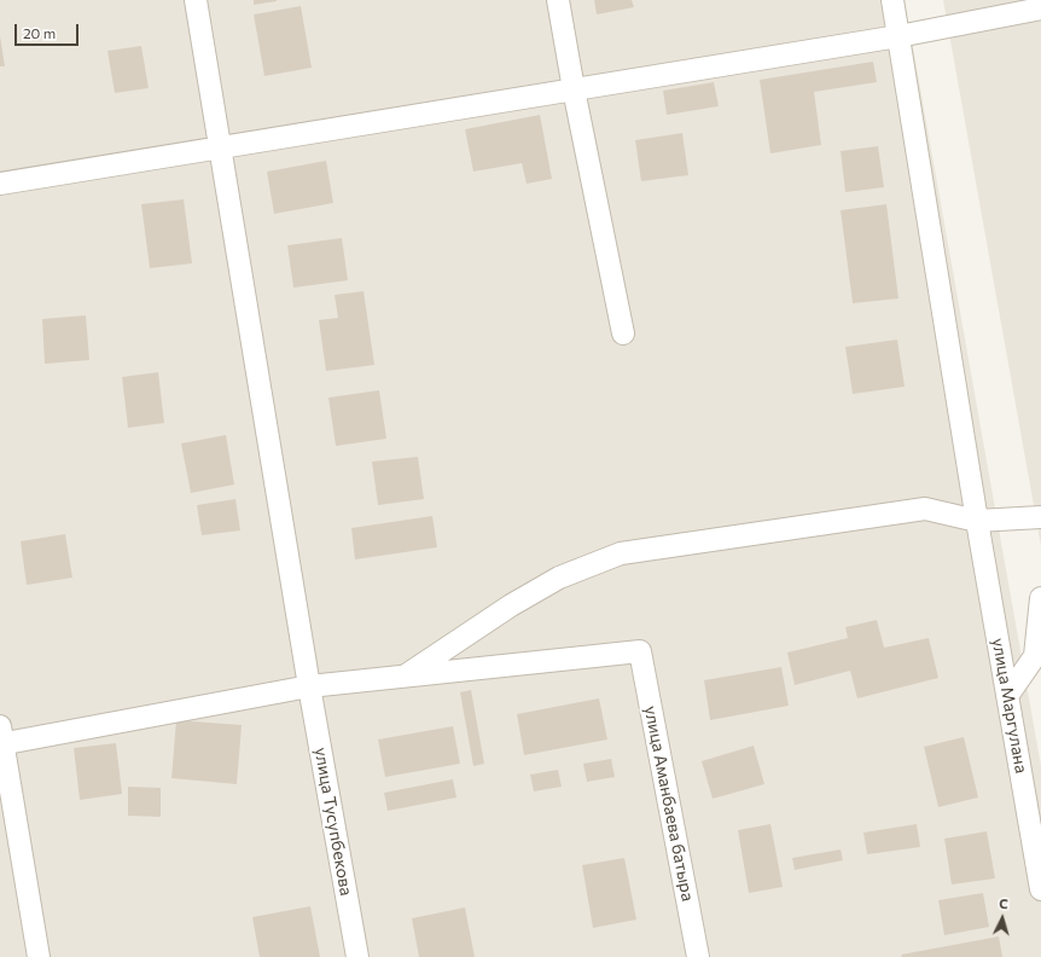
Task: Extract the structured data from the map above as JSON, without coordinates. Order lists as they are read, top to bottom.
{
  "streets": {
    "street": ["улица Маргулана", "улица Аманбаева батыра", "улица Тусупбекова"]
  },
  "scale_bar": "20 m",
  "north": "top"
}
